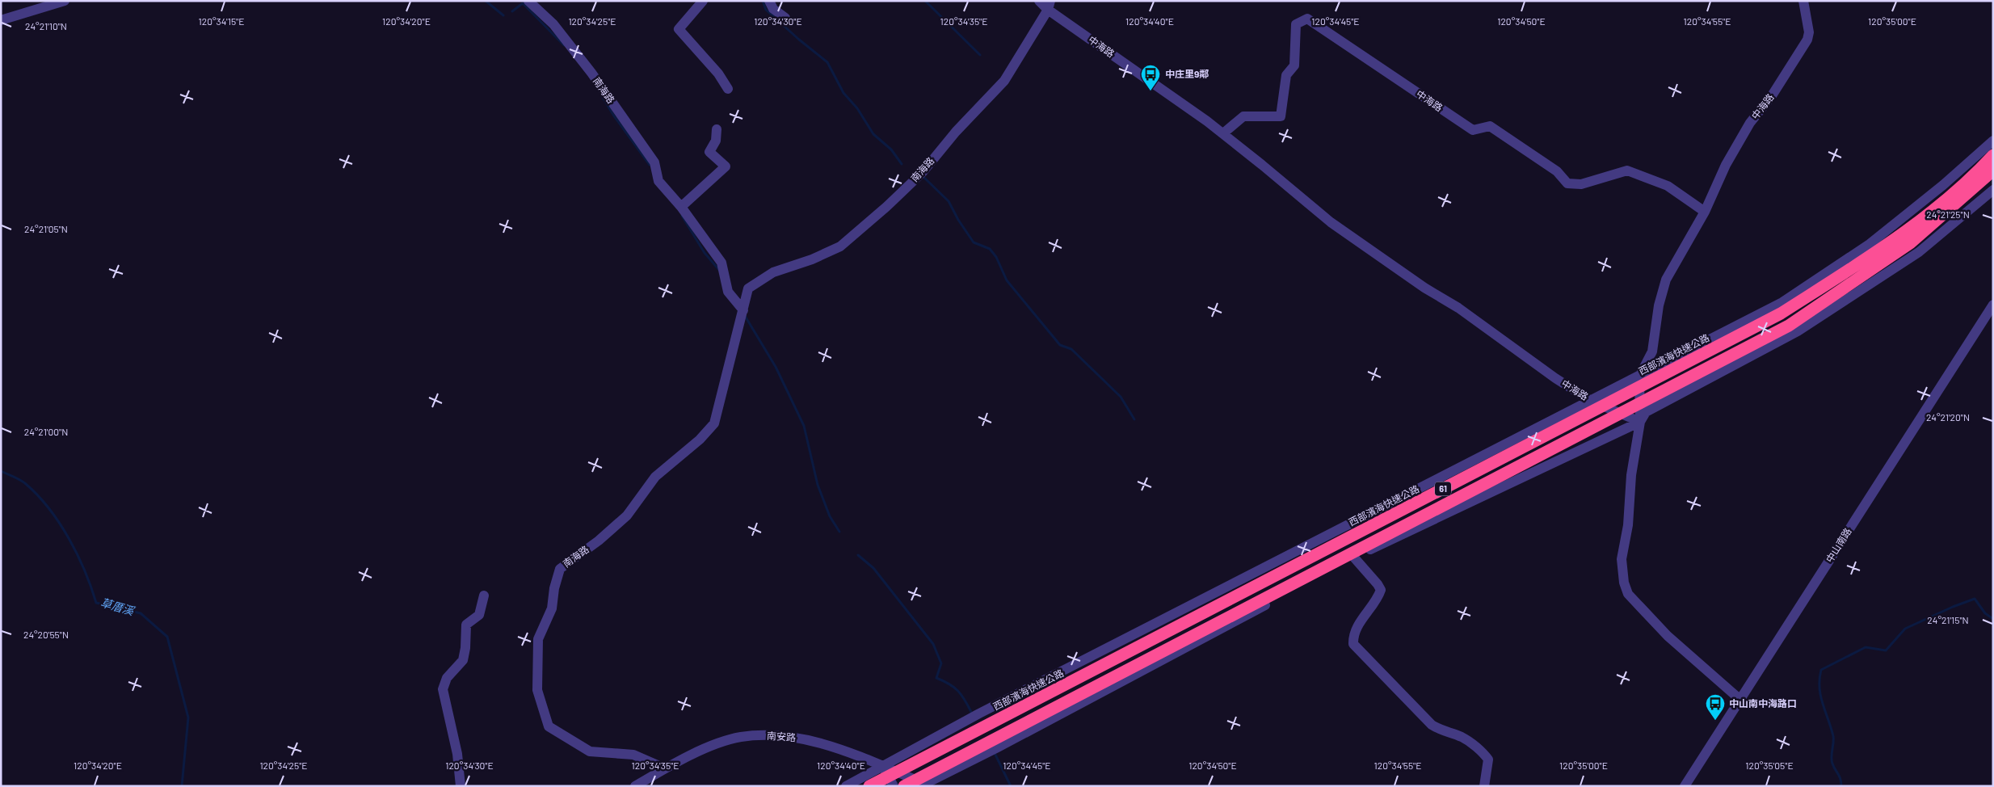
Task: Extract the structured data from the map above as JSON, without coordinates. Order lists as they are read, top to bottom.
{
  "streets": {
    "highway": ["西部濱海快速公路", "61"],
    "street": [
      "中海路",
      "南海路",
      "中山南路",
      "南安路"
    ]
  },
  "crossings": [
    ["中海路", "南海路"],
    ["中海路", "中山南路"],
    ["南海路", "南安路"]
  ],
  "water": ["草厝溪"],
  "places": {
    "bus stop": ["中庄里9鄰", "中山南中海路口"]
  },
  "coordinates": [
    "120°34'15\"E",
    "120°34'20\"E",
    "120°34'30\"E",
    "120°34'50\"E",
    "120°34'55\"E",
    "120°34'25\"E",
    "120°34'35\"E",
    "120°34'40\"E",
    "120°34'45\"E",
    "120°35'00\"E",
    "24°21'10\"N",
    "24°21'25\"N",
    "24°21'05\"N",
    "24°21'20\"N",
    "24°21'00\"N",
    "24°21'15\"N",
    "24°20'55\"N",
    "120°35'05\"E"
  ]
}
